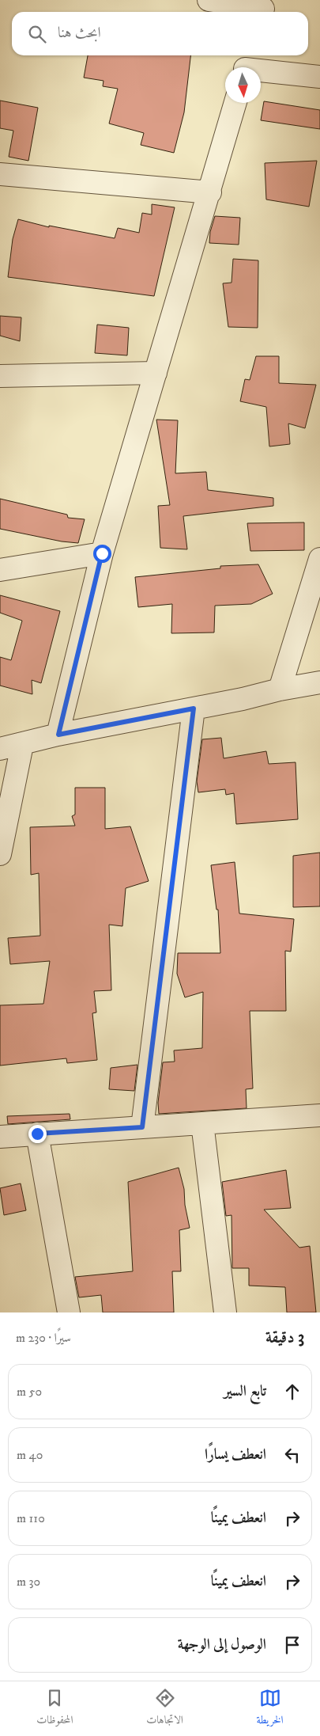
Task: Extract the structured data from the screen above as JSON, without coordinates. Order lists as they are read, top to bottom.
{
  "north": "bottom",
  "page": {
    "search": "ابحث هنا",
    "heading": ["3 دقيقة", "سيرًا · 230 m"],
    "list": [
      ["تابع السير", "50 m"],
      ["انعطف يسارًا", "40 m"],
      ["انعطف يمينًا", "110 m"],
      ["انعطف يمينًا", "30 m"],
      "الوصول إلى الوجهة"
    ],
    "nav": ["الخريطة", "الاتجاهات", "المحفوظات"]
  }
}
